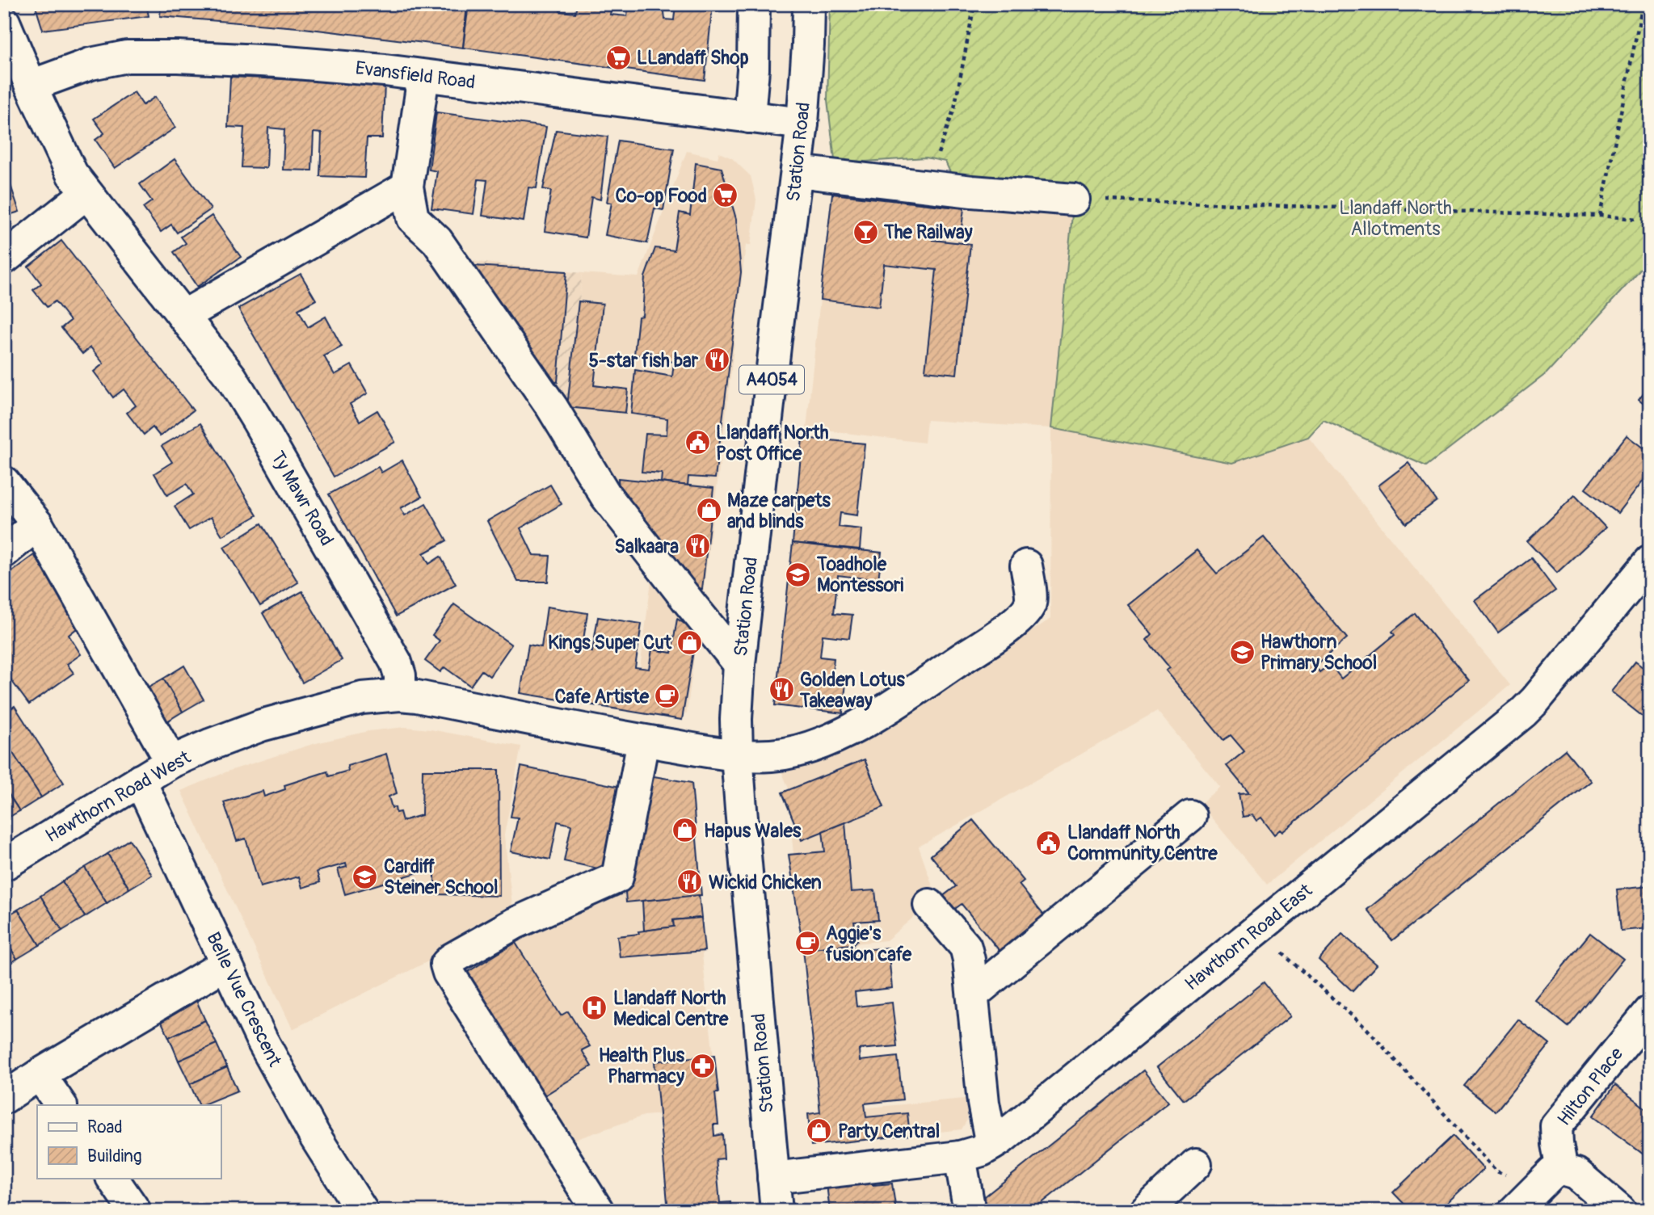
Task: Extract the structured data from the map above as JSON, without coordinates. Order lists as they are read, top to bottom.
{
  "streets": {
    "street": [
      "Evansfield Road",
      "Station Road",
      "A4054",
      "Ty Mawr Road",
      "Hawthorn Road West",
      "Hawthorn Road East",
      "Belle Vue Crescent",
      "Hilton Place"
    ]
  },
  "crossings": [
    ["Evansfield Road", "Station Road"],
    ["Evansfield Road", "Ty Mawr Road"],
    ["Station Road", "Hawthorn Road East"],
    ["Ty Mawr Road", "Hawthorn Road West"],
    ["Hawthorn Road West", "Belle Vue Crescent"]
  ],
  "parks": ["Llandaff North Allotments"],
  "places": {
    "supermarket": ["LLandaff Shop", "Co-op Food"],
    "bar": ["The Railway"],
    "restaurant": [
      "5-star fish bar",
      "Salkaara",
      "Golden Lotus Takeaway",
      "Wickid Chicken"
    ],
    "public building": ["Llandaff North Post Office", "Llandaff North Community Centre"],
    "shop": [
      "Maze carpets and blinds",
      "Kings Super Cut",
      "Hapus Wales",
      "Party Central"
    ],
    "school or university": ["Toadhole Montessori", "Hawthorn Primary School", "Cardiff Steiner School"],
    "cafe": ["Cafe Artiste", "Aggie's fusion cafe"],
    "hospital": ["Llandaff North Medical Centre"],
    "pharmacy": ["Health Plus Pharmacy"]
  },
  "legend": ["Road", "Building"]
}
